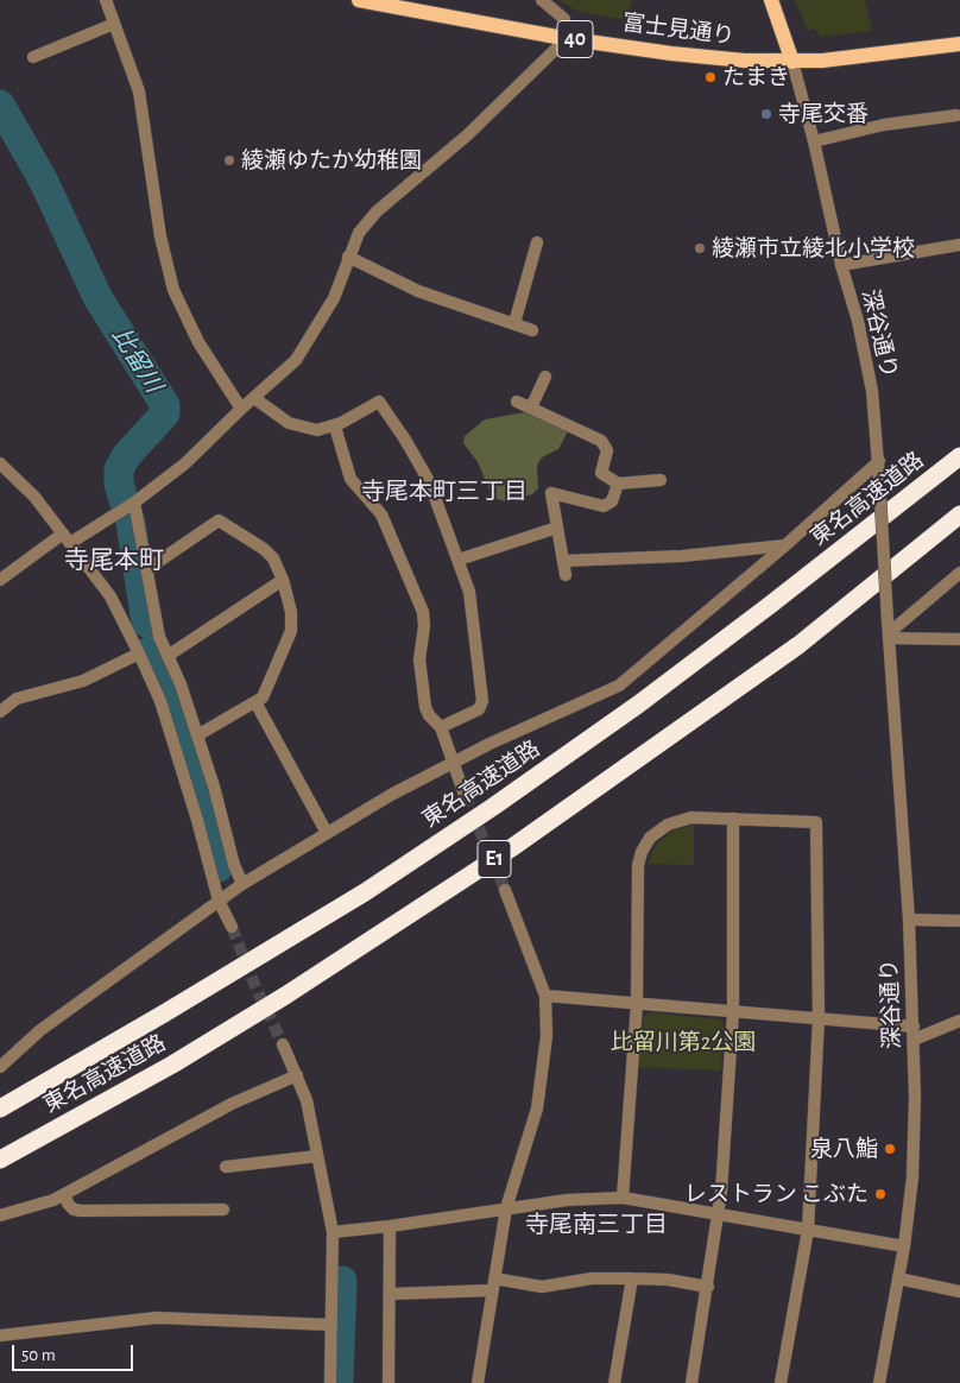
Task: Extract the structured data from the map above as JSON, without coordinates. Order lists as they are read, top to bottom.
{
  "streets": {
    "highway": ["東名高速道路", "E1"],
    "main road": ["富士見通り", "40"],
    "street": ["深谷通り"]
  },
  "crossings": [
    ["富士見通り", "深谷通り"]
  ],
  "districts": ["寺尾本町三丁目", "寺尾本町", "寺尾南三丁目"],
  "water": ["比留川"],
  "parks": ["比留川第2公園"],
  "places": [
    "たまき",
    "寺尾交番",
    "綾瀬ゆたか幼稚園",
    "綾瀬市立綾北小学校",
    "泉八鮨",
    "レストラン こぶた"
  ],
  "scale_bar": "50 m"
}
